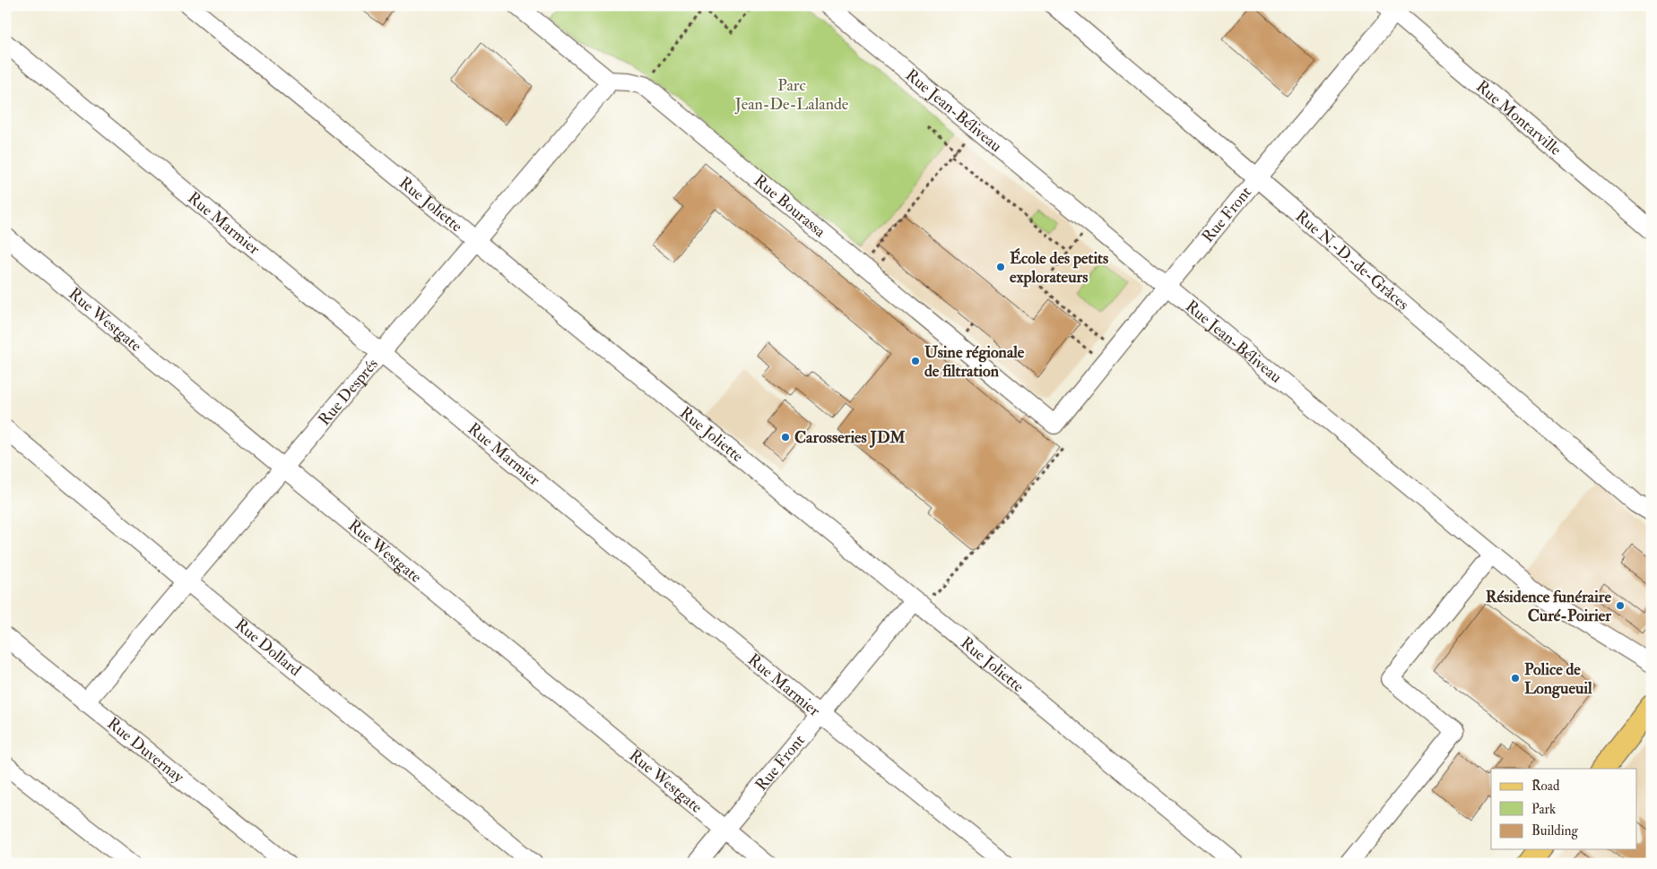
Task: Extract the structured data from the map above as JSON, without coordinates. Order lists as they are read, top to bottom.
{
  "streets": {
    "street": [
      "Rue Jean-Béliveau",
      "Rue Montarville",
      "Rue Joliette",
      "Rue Bourassa",
      "Rue Front",
      "Rue Marmier",
      "Rue N.-D.-de-Grâces",
      "Rue Westgate",
      "Rue Després",
      "Rue Dollard",
      "Rue Duvernay"
    ]
  },
  "crossings": [
    ["Rue Jean-Béliveau", "Rue Front"],
    ["Rue Montarville", "Rue Front"],
    ["Rue Joliette", "Rue Front"],
    ["Rue Joliette", "Rue Després"],
    ["Rue Bourassa", "Rue Front"],
    ["Rue Bourassa", "Rue Després"],
    ["Rue Front", "Rue Marmier"],
    ["Rue Front", "Rue N.-D.-de-Grâces"],
    ["Rue Front", "Rue Westgate"],
    ["Rue Marmier", "Rue Després"],
    ["Rue Westgate", "Rue Després"],
    ["Rue Després", "Rue Dollard"],
    ["Rue Després", "Rue Duvernay"]
  ],
  "parks": ["Parc Jean-De-Lalande"],
  "places": [
    "École des petits explorateurs",
    "Usine régionale de filtration",
    "Carosseries JDM",
    "Résidence funéraire Curé-Poirier",
    "Police de Longueuil"
  ],
  "legend": ["Road", "Park", "Building"]
}
